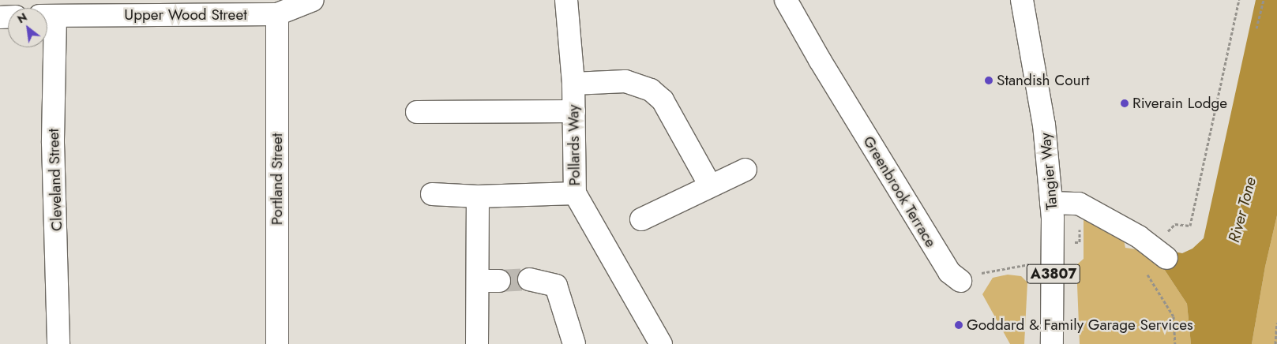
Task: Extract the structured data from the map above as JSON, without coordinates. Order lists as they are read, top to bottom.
{
  "streets": {
    "street": [
      "Upper Wood Street",
      "Pollards Way",
      "Tangier Way",
      "Portland Street",
      "Cleveland Street",
      "Greenbrook Terrace",
      "A3807"
    ]
  },
  "crossings": [
    ["Upper Wood Street", "Portland Street"],
    ["Upper Wood Street", "Cleveland Street"]
  ],
  "water": ["River Tone"],
  "places": ["Standish Court", "Riverain Lodge", "Goddard & Family Garage Services"],
  "north": "top left"
}
